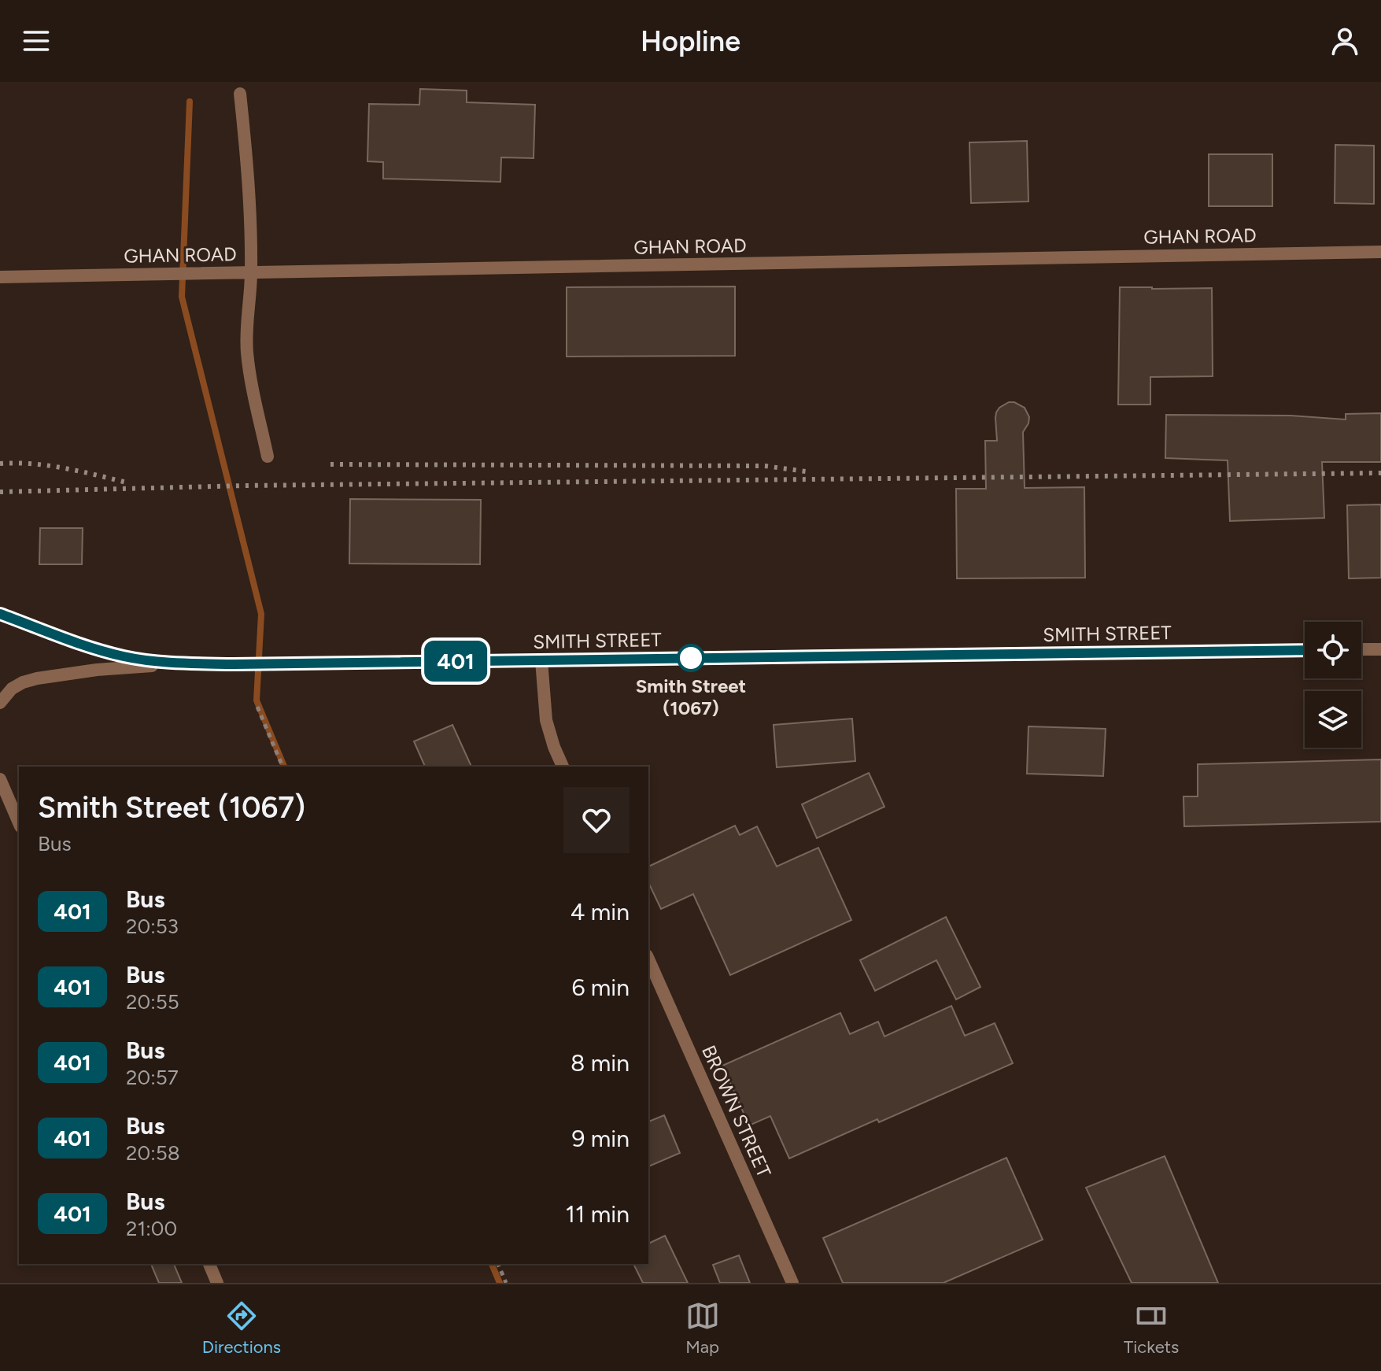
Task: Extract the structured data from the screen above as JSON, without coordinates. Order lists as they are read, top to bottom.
{
  "streets": {
    "street": ["GHAN ROAD", "SMITH STREET", "BROWN STREET"]
  },
  "places": ["Smith Street (1067)"],
  "lines": ["bus line 401"],
  "page": {
    "header": "Hopline",
    "on_map": "401",
    "heading": ["Smith Street (1067)", "Bus"],
    "list": [
      {
        "mark": "401",
        "name": "Bus",
        "note": "20:53",
        "value": "4 min"
      },
      {
        "mark": "401",
        "name": "Bus",
        "note": "20:55",
        "value": "6 min"
      },
      {
        "mark": "401",
        "name": "Bus",
        "note": "20:57",
        "value": "8 min"
      },
      {
        "mark": "401",
        "name": "Bus",
        "note": "20:58",
        "value": "9 min"
      },
      {
        "mark": "401",
        "name": "Bus",
        "note": "21:00",
        "value": "11 min"
      }
    ],
    "tabs": ["Directions", "Map", "Tickets"]
  }
}
